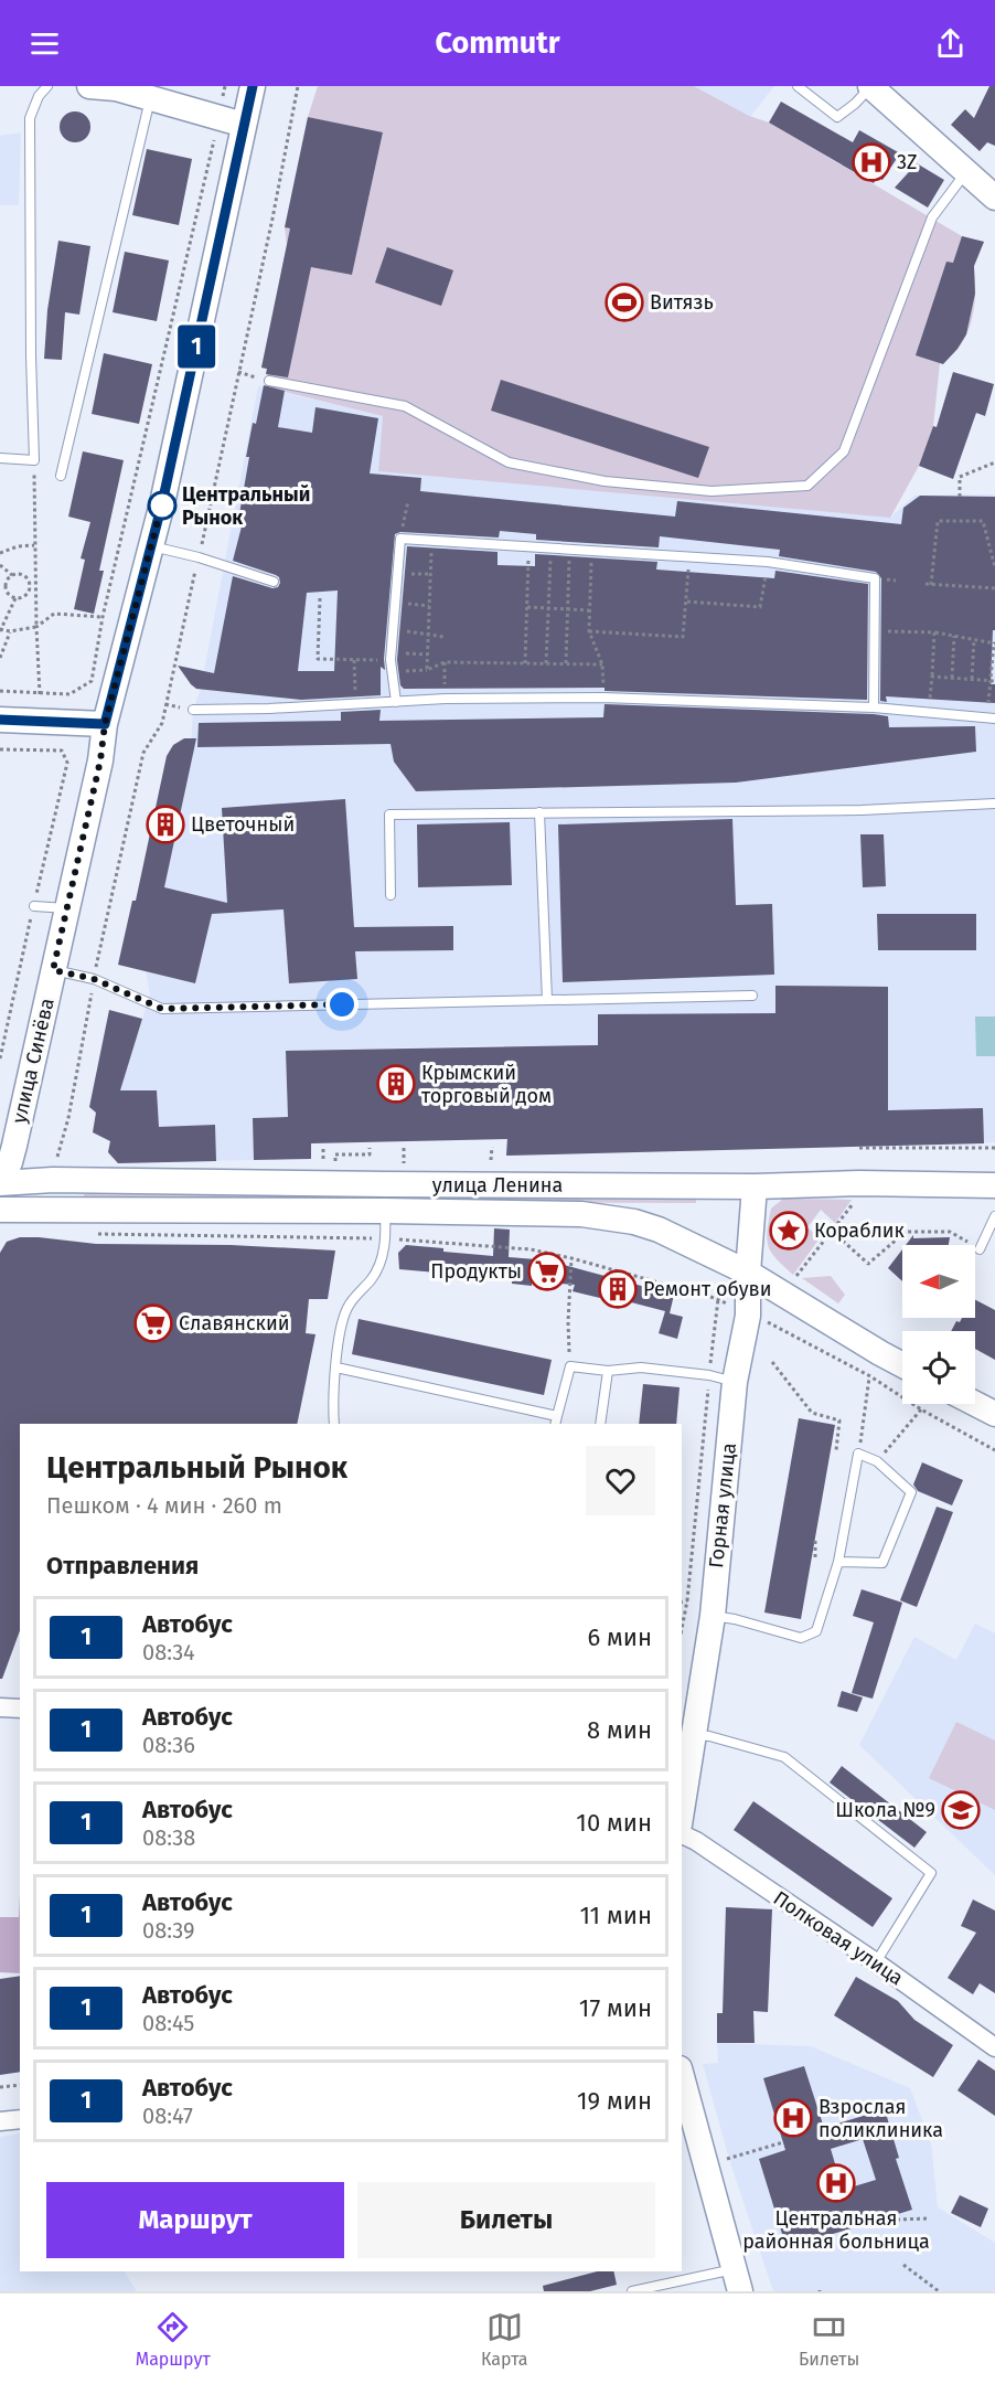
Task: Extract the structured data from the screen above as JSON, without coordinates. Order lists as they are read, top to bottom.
{
  "streets": {
    "main road": ["улица Синёва", "улица Ленина", "Горная улица"],
    "street": ["Полковая улица"]
  },
  "crossings": [
    ["улица Синёва", "улица Ленина"],
    ["улица Ленина", "Горная улица"]
  ],
  "places": {
    "hospital": ["3Z", "Взрослая поликлиника", "Центральная районная больница"],
    "sports": ["Витязь"],
    "other": ["Центральный Рынок"],
    "building": ["Цветочный", "Крымский торговый дом", "Ремонт обуви"],
    "place": ["Кораблик"],
    "supermarket": ["Продукты", "Славянский"],
    "school or university": ["Школа №9"]
  },
  "lines": ["bus line 1"],
  "north": "left",
  "page": {
    "header": "Commutr",
    "on_map": "1",
    "heading": [
      ["Центральный Рынок", "Пешком · 4 мин · 260 m"],
      "Отправления"
    ],
    "list": [
      {
        "mark": "1",
        "name": "Автобус",
        "note": "08:34",
        "value": "6 мин"
      },
      {
        "mark": "1",
        "name": "Автобус",
        "note": "08:36",
        "value": "8 мин"
      },
      {
        "mark": "1",
        "name": "Автобус",
        "note": "08:38",
        "value": "10 мин"
      },
      {
        "mark": "1",
        "name": "Автобус",
        "note": "08:39",
        "value": "11 мин"
      },
      {
        "mark": "1",
        "name": "Автобус",
        "note": "08:45",
        "value": "17 мин"
      },
      {
        "mark": "1",
        "name": "Автобус",
        "note": "08:47",
        "value": "19 мин"
      }
    ],
    "buttons": ["Маршрут", "Билеты"],
    "tabs": ["Маршрут", "Карта", "Билеты"]
  }
}
